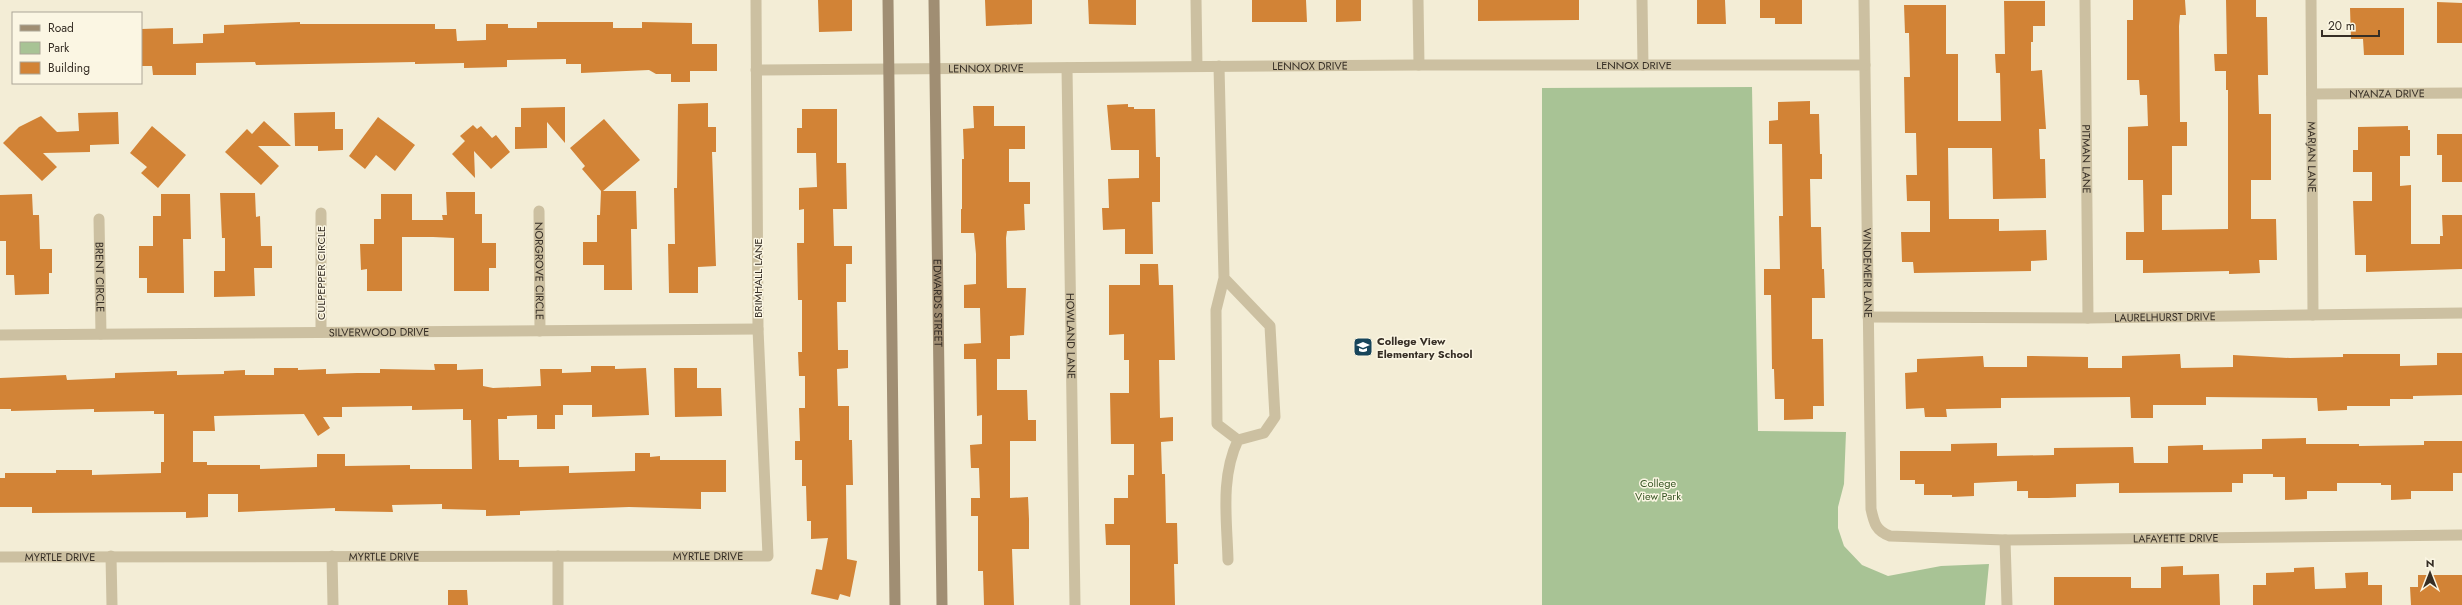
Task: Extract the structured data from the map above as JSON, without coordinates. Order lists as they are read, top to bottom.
{
  "streets": {
    "main road": ["EDWARDS STREET"],
    "street": [
      "LENNOX DRIVE",
      "NYANZA DRIVE",
      "MARJAN LANE",
      "PITMAN LANE",
      "NORGROVE CIRCLE",
      "CULPEPPER CIRCLE",
      "WINDEMEIR LANE",
      "BRENT CIRCLE",
      "BRIMHALL LANE",
      "LAURELHURST DRIVE",
      "SILVERWOOD DRIVE",
      "HOWLAND LANE",
      "LAFAYETTE DRIVE",
      "MYRTLE DRIVE"
    ]
  },
  "crossings": [
    ["LENNOX DRIVE", "WINDEMEIR LANE"],
    ["LENNOX DRIVE", "BRIMHALL LANE"],
    ["LENNOX DRIVE", "EDWARDS STREET"],
    ["LENNOX DRIVE", "HOWLAND LANE"],
    ["NYANZA DRIVE", "MARJAN LANE"],
    ["MARJAN LANE", "LAURELHURST DRIVE"],
    ["PITMAN LANE", "LAURELHURST DRIVE"],
    ["NORGROVE CIRCLE", "SILVERWOOD DRIVE"],
    ["CULPEPPER CIRCLE", "SILVERWOOD DRIVE"],
    ["WINDEMEIR LANE", "LAURELHURST DRIVE"],
    ["WINDEMEIR LANE", "LAFAYETTE DRIVE"],
    ["BRENT CIRCLE", "SILVERWOOD DRIVE"],
    ["BRIMHALL LANE", "SILVERWOOD DRIVE"],
    ["BRIMHALL LANE", "MYRTLE DRIVE"]
  ],
  "parks": ["College View Park"],
  "places": {
    "school or university": ["College View Elementary School"]
  },
  "legend": ["Road", "Park", "Building"],
  "scale_bar": "20 m",
  "north": "top"
}
